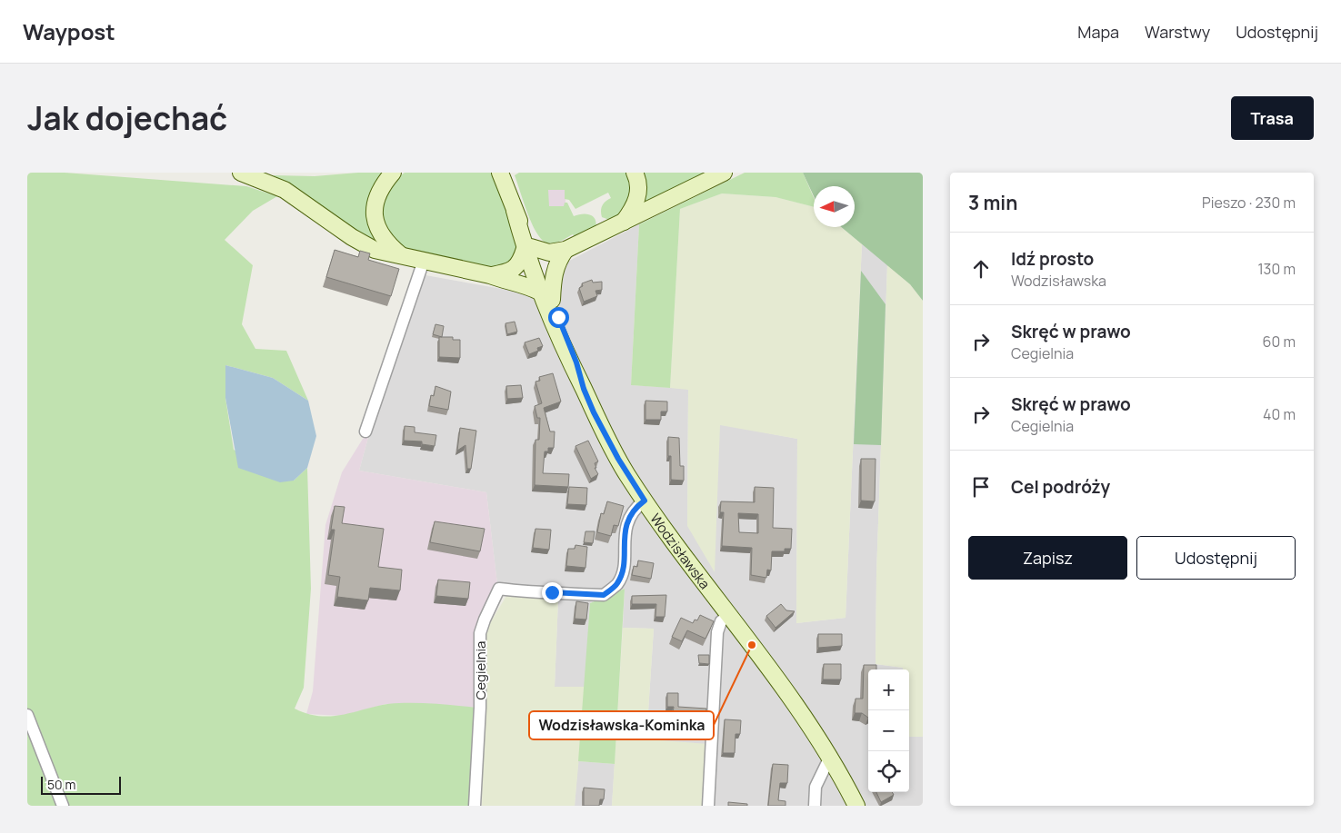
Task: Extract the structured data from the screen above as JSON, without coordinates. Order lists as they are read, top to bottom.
{
  "streets": {
    "main road": ["Wodzisławska"],
    "street": ["Cegielnia"]
  },
  "crossings": [
    ["Wodzisławska", "Cegielnia"]
  ],
  "places": ["Wodzisławska-Kominka"],
  "scale_bar": "50 m",
  "north": "left",
  "page": {
    "header": "Waypost",
    "nav": ["Mapa", "Warstwy", "Udostępnij"],
    "title": "Jak dojechać",
    "buttons": [
      "Trasa",
      ["Zapisz", "Udostępnij"]
    ],
    "heading": ["3 min", "Pieszo · 230 m"],
    "list": [
      ["Idź prosto", "Wodzisławska", "130 m"],
      ["Skręć w prawo", "Cegielnia", "60 m"],
      ["Skręć w prawo", "Cegielnia", "40 m"],
      "Cel podróży"
    ],
    "map_buttons": ["+", "−"],
    "scale": "50 m"
  }
}
